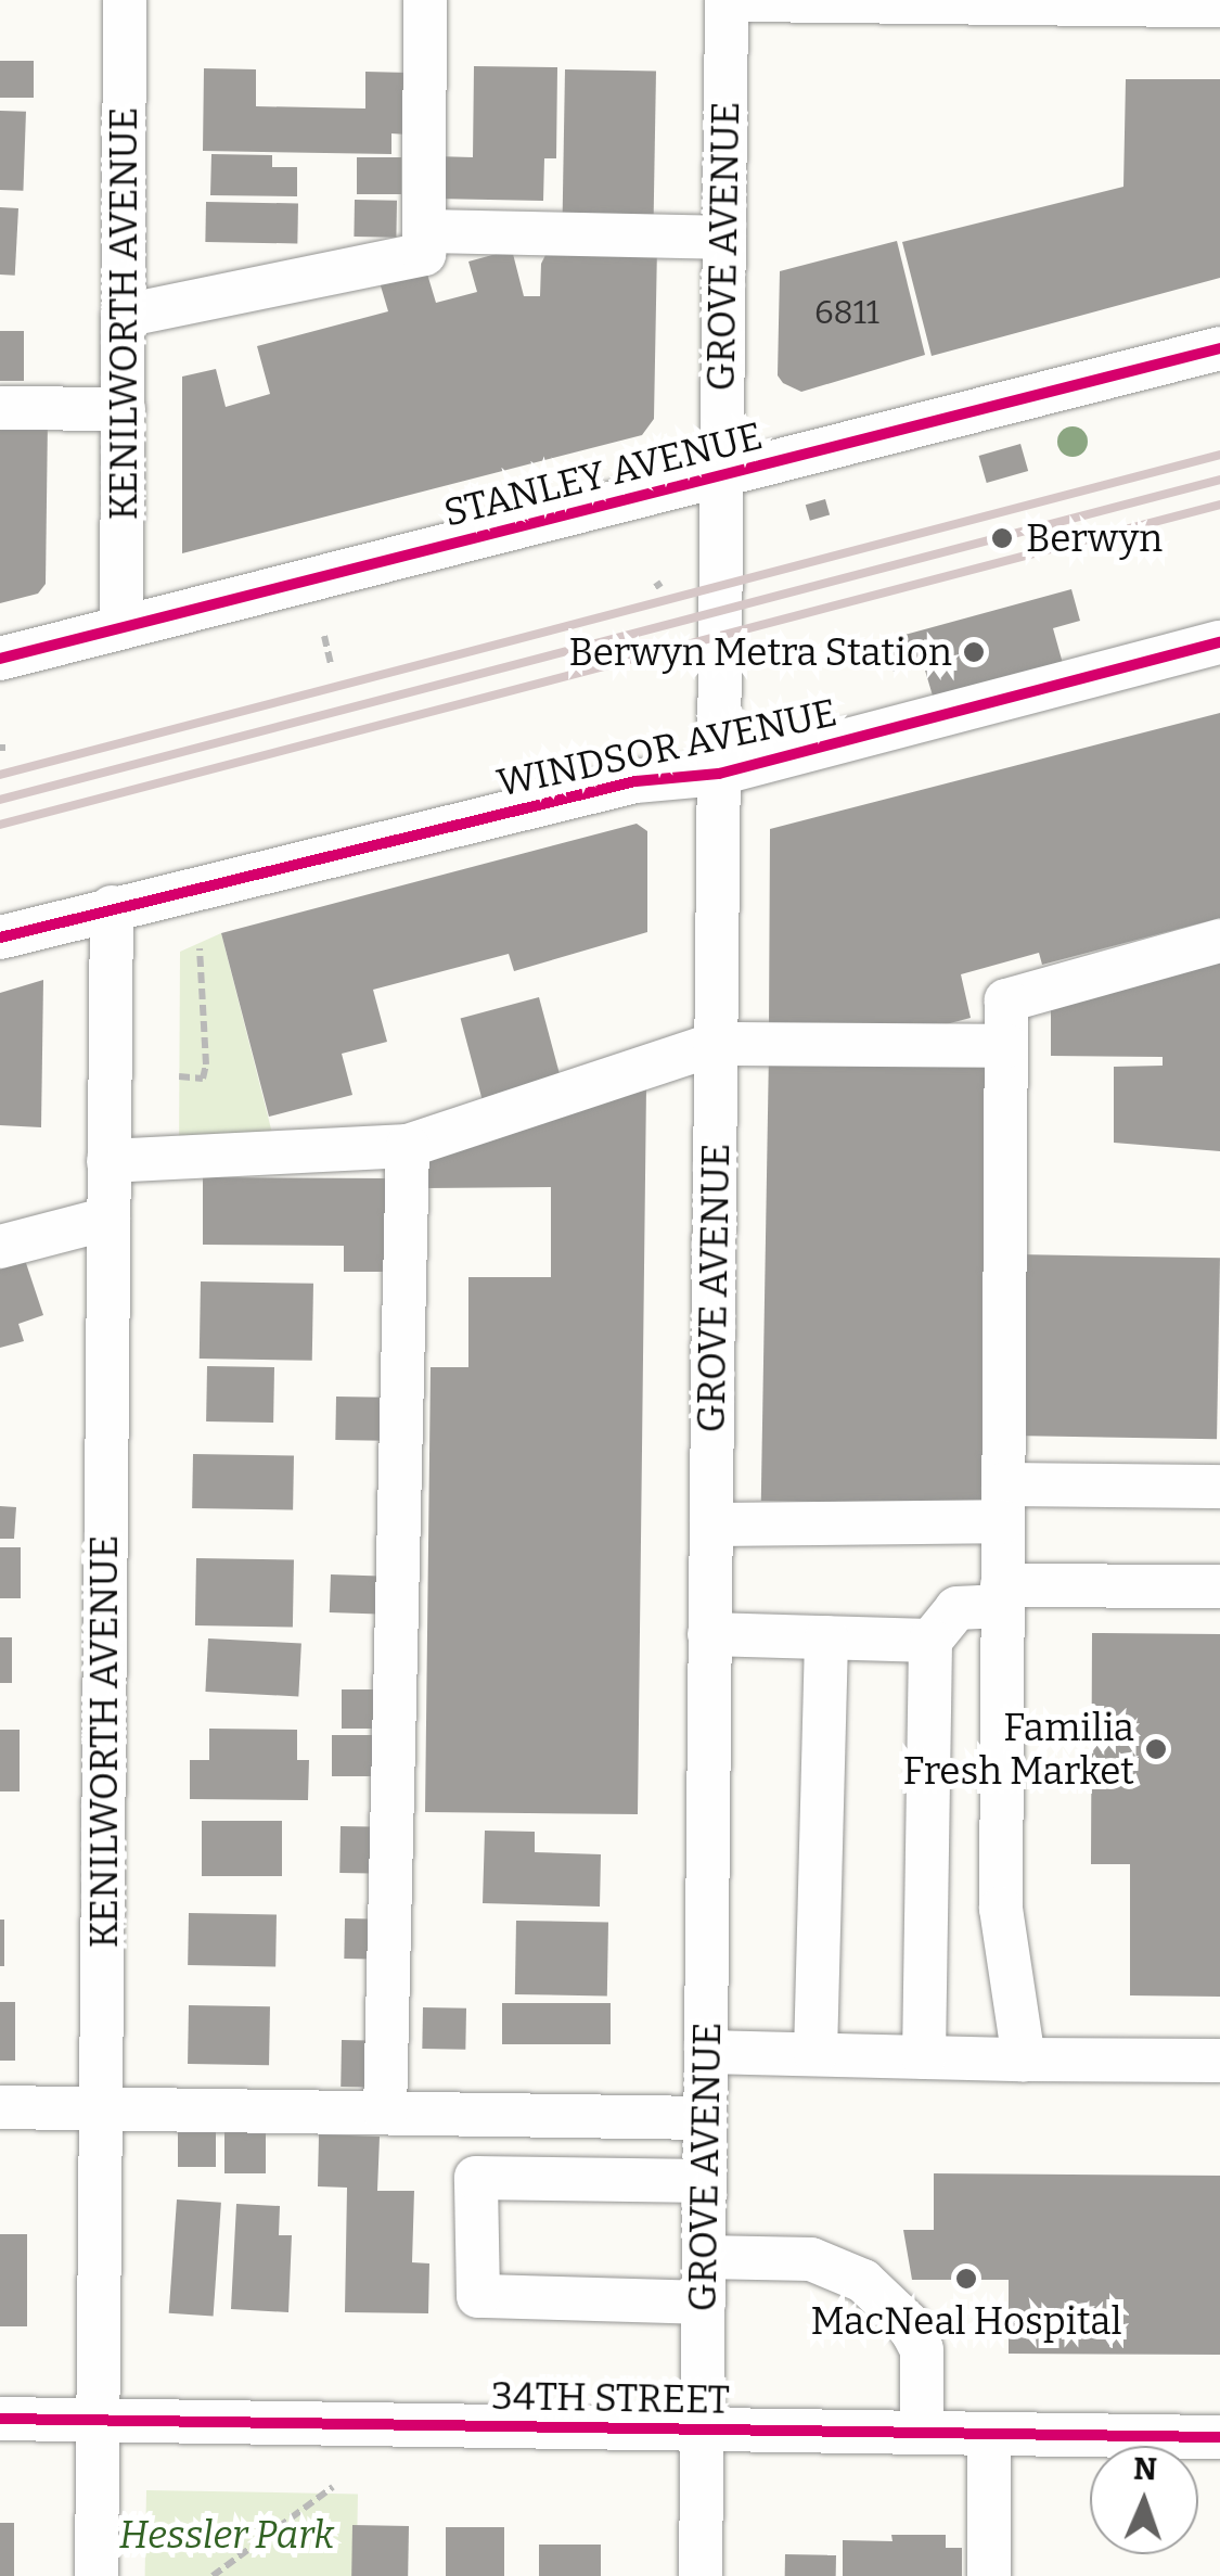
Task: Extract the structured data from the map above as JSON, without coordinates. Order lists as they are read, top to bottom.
{
  "streets": {
    "street": [
      "GROVE AVENUE",
      "KENILWORTH AVENUE",
      "STANLEY AVENUE",
      "WINDSOR AVENUE",
      "34TH STREET"
    ]
  },
  "crossings": [
    ["GROVE AVENUE", "STANLEY AVENUE"],
    ["GROVE AVENUE", "WINDSOR AVENUE"],
    ["GROVE AVENUE", "34TH STREET"],
    ["KENILWORTH AVENUE", "STANLEY AVENUE"],
    ["KENILWORTH AVENUE", "WINDSOR AVENUE"],
    ["KENILWORTH AVENUE", "34TH STREET"]
  ],
  "parks": ["Hessler Park"],
  "places": [
    "Berwyn",
    "Berwyn Metra Station",
    "Familia Fresh Market",
    "MacNeal Hospital"
  ],
  "house_numbers": ["6811"],
  "north": "top"
}
